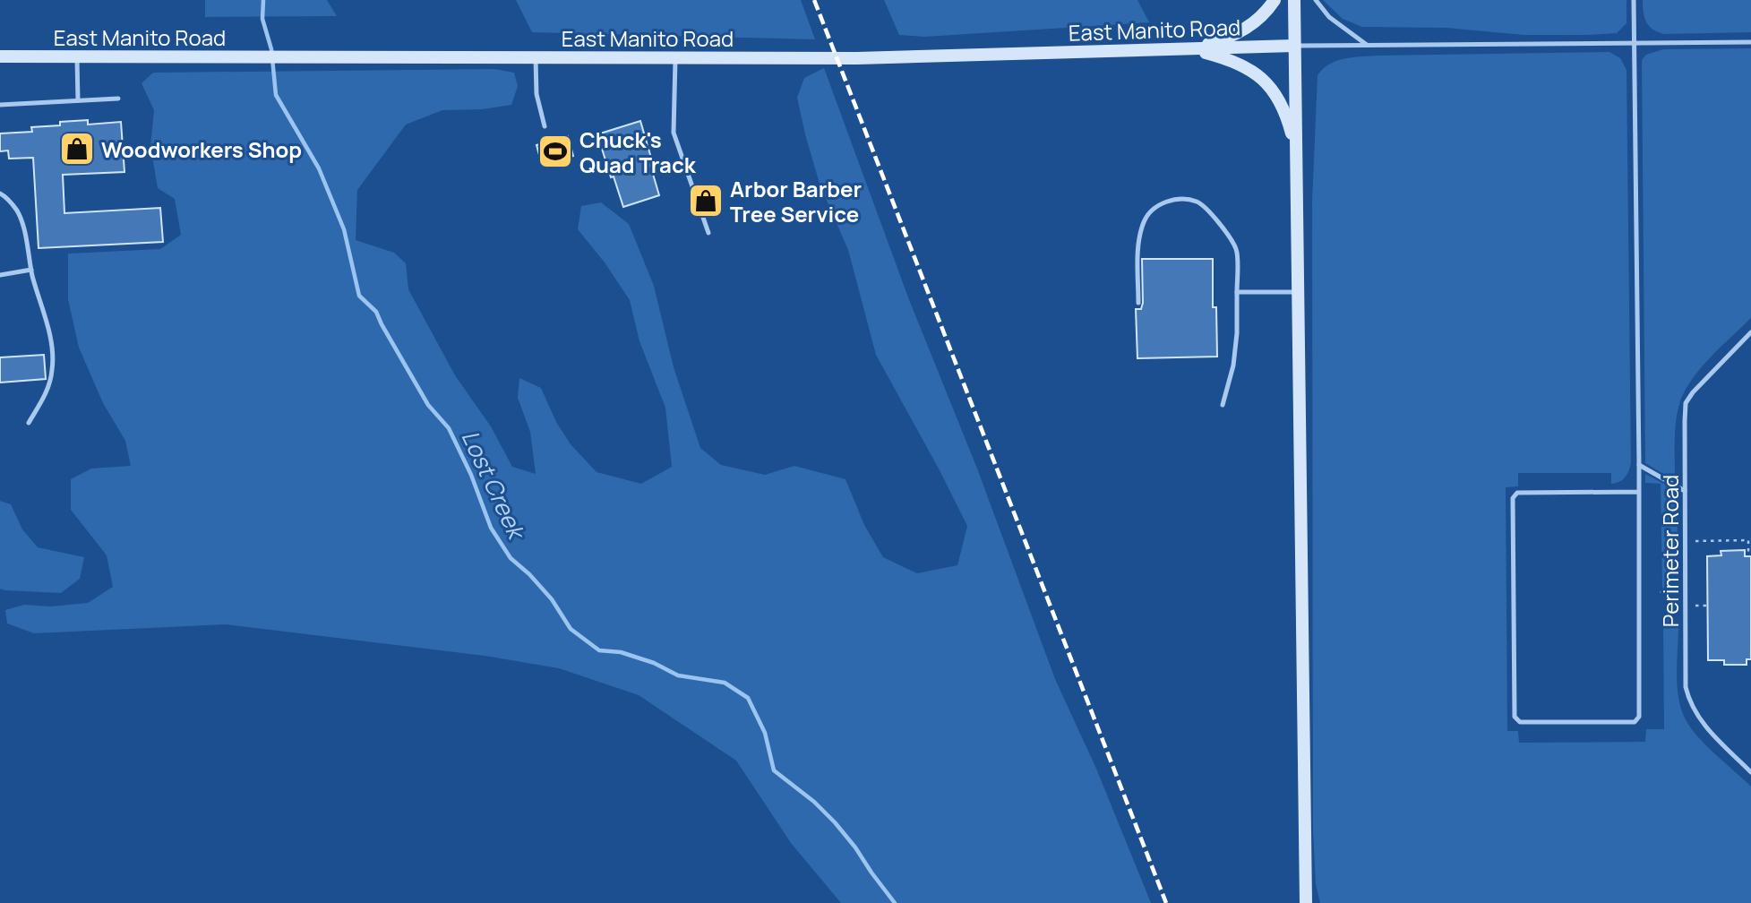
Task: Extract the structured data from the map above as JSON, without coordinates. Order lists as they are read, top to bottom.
{
  "streets": {
    "street": ["East Manito Road"],
    "lane": ["Perimeter Road"]
  },
  "water": ["Lost Creek"],
  "places": {
    "shop": ["Woodworkers Shop", "Arbor Barber Tree Service"],
    "sports": ["Chuck's Quad Track"]
  }
}
